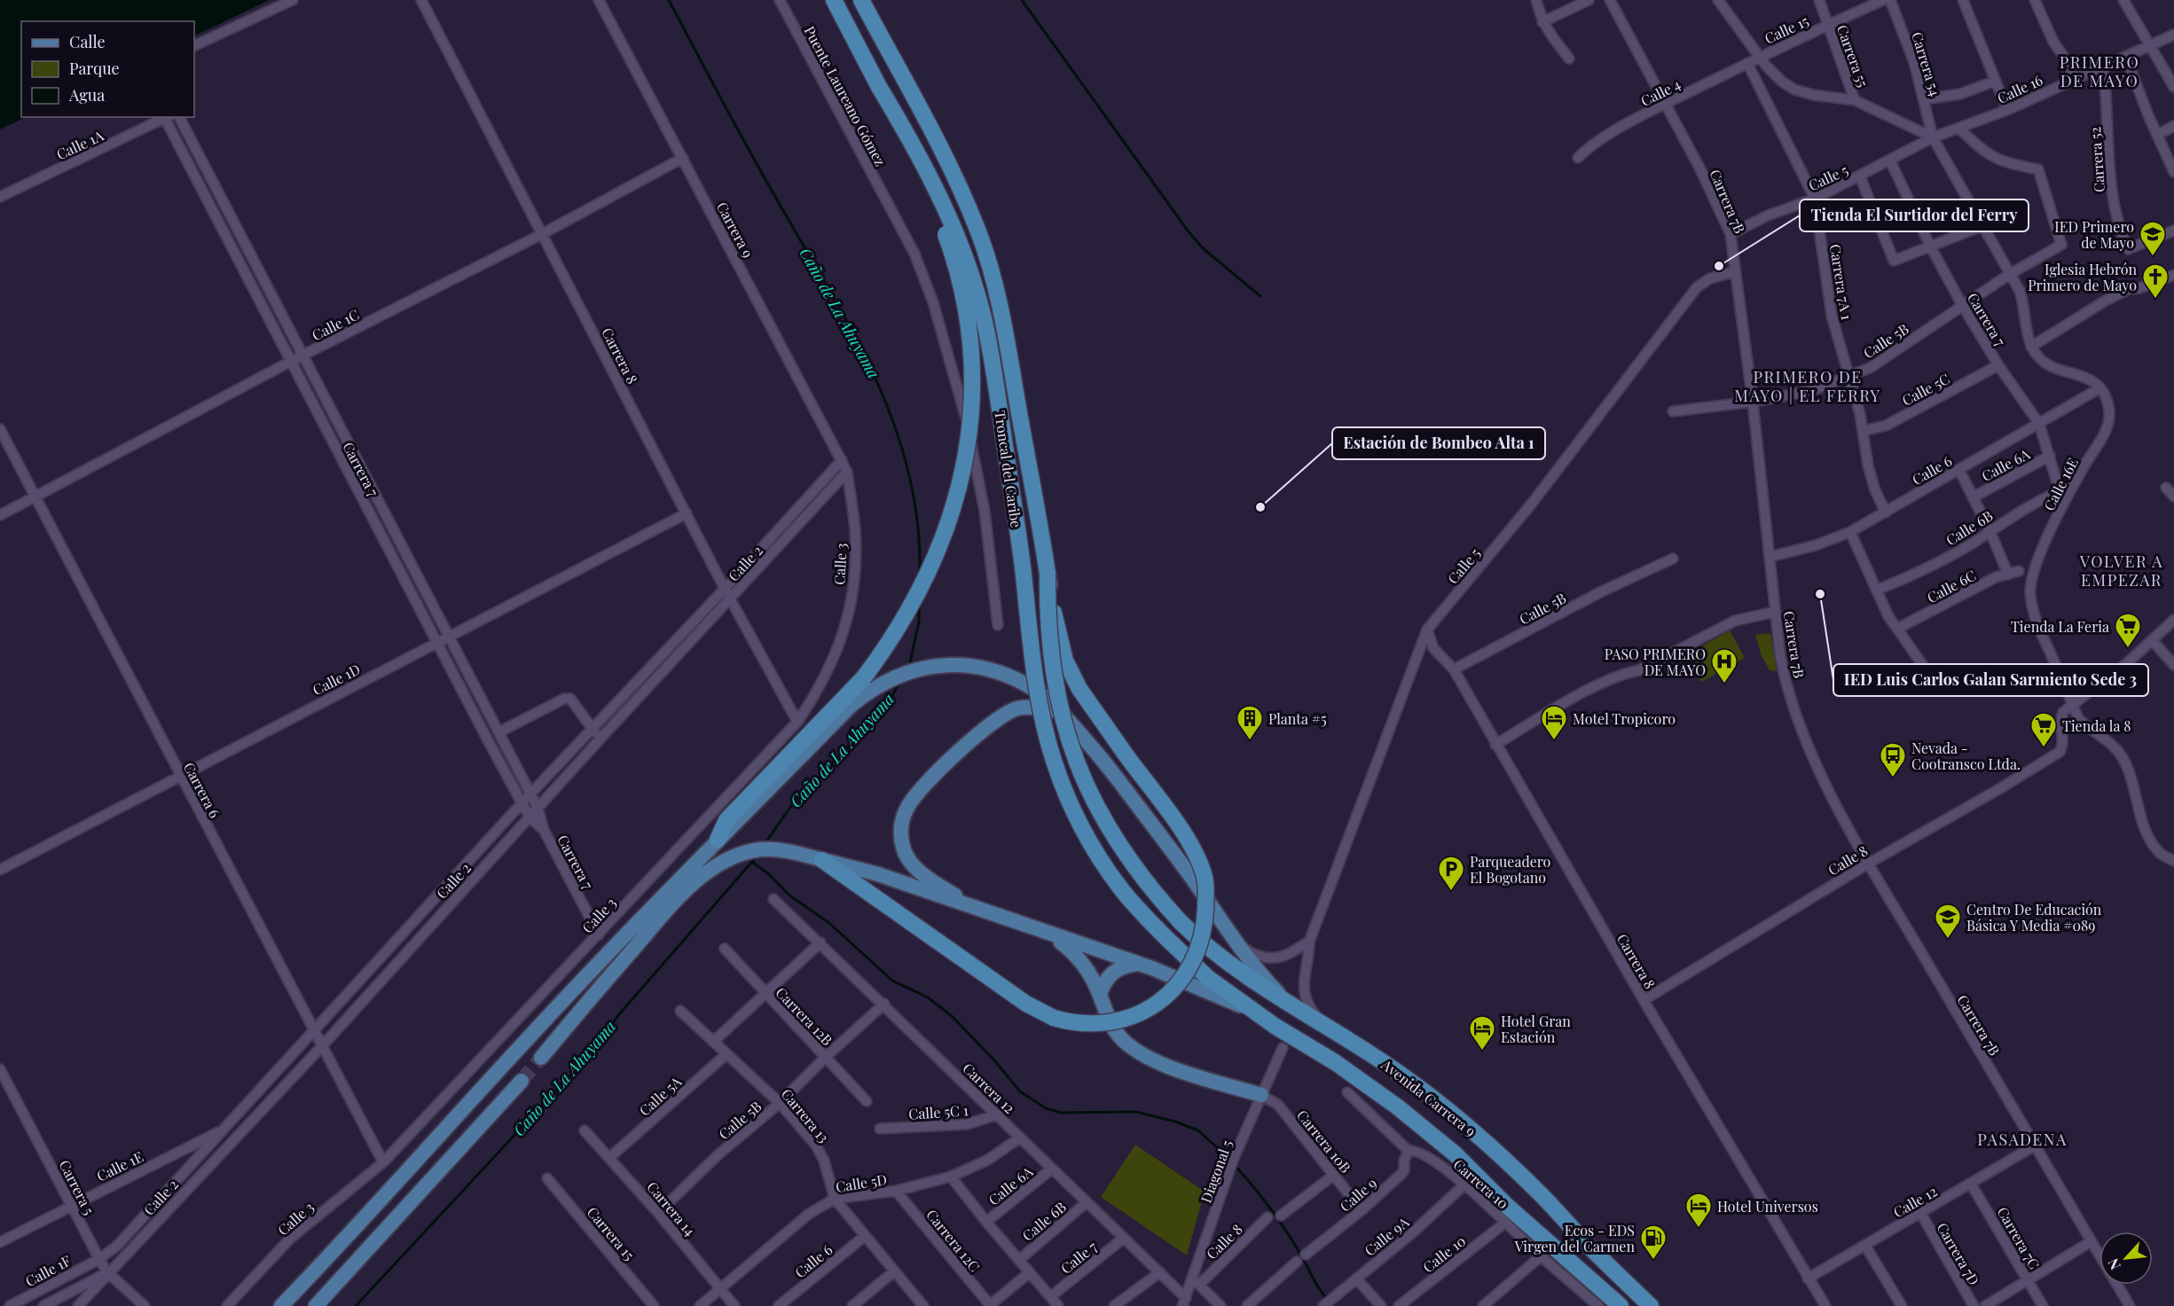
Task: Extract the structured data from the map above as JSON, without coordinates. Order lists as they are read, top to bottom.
{
  "streets": {
    "highway": ["Troncal del Caribe", "Avenida Carrera 9"],
    "street": [
      "Calle 15",
      "Carrera 55",
      "Carrera 54",
      "Calle 16",
      "Calle 4",
      "Puente Laureano Gómez",
      "Calle 1A",
      "Carrera 52",
      "Calle 5",
      "Carrera 7B",
      "Carrera 9",
      "Carrera 7A 1",
      "Carrera 7",
      "Calle 1C",
      "Calle 5B",
      "Carrera 8",
      "Calle 5C",
      "Calle 6A",
      "Calle 6",
      "Calle 16E",
      "Calle 6B",
      "Calle 2",
      "Calle 3",
      "Calle 6C",
      "Calle 1D",
      "Carrera 6",
      "Calle 8",
      "Carrera 12B",
      "Carrera 12",
      "Calle 5A",
      "Calle 5C 1",
      "Carrera 13",
      "Carrera 10B",
      "Calle 1E",
      "Diagonal 5",
      "Calle 5D",
      "Carrera 10",
      "Carrera 5",
      "Calle 9",
      "Calle 12",
      "Carrera 14",
      "Carrera 15",
      "Calle 9A",
      "Carrera 7C",
      "Carrera 12C",
      "Calle 10",
      "Carrera 7D",
      "Calle 7",
      "Calle 1F"
    ]
  },
  "crossings": [
    ["Calle 15", "Carrera 55"],
    ["Calle 15", "Calle 4"],
    ["Carrera 55", "Carrera 54"],
    ["Carrera 55", "Calle 16"],
    ["Carrera 55", "Calle 5"],
    ["Carrera 54", "Calle 16"],
    ["Carrera 54", "Calle 5"],
    ["Carrera 54", "Calle 5B"],
    ["Calle 16", "Carrera 52"],
    ["Calle 16", "Calle 5"],
    ["Calle 16", "Calle 5B"],
    ["Calle 4", "Carrera 7B"],
    ["Calle 4", "Carrera 7A 1"],
    ["Calle 1A", "Carrera 7"],
    ["Calle 5", "Carrera 7B"],
    ["Calle 5", "Carrera 7A 1"],
    ["Calle 5", "Carrera 7"],
    ["Calle 5", "Carrera 8"],
    ["Calle 5", "Avenida Carrera 9"],
    ["Carrera 7B", "Calle 5B"],
    ["Carrera 7B", "Calle 6"],
    ["Carrera 7B", "Calle 8"],
    ["Carrera 7B", "Calle 12"],
    ["Carrera 9", "Calle 1C"],
    ["Carrera 9", "Calle 2"],
    ["Carrera 9", "Calle 3"],
    ["Carrera 7A 1", "Calle 5B"],
    ["Carrera 7A 1", "Calle 5C"],
    ["Carrera 7A 1", "Calle 6"],
    ["Carrera 7", "Calle 1C"],
    ["Carrera 7", "Calle 5B"],
    ["Carrera 7", "Calle 5C"],
    ["Carrera 7", "Calle 6A"],
    ["Carrera 7", "Calle 6"],
    ["Carrera 7", "Calle 6B"],
    ["Carrera 7", "Calle 2"],
    ["Carrera 7", "Calle 3"],
    ["Carrera 7", "Calle 1D"],
    ["Calle 1C", "Carrera 8"],
    ["Calle 1C", "Carrera 6"],
    ["Calle 5B", "Carrera 8"],
    ["Calle 5B", "Carrera 12B"],
    ["Calle 5B", "Carrera 12"],
    ["Calle 5B", "Carrera 13"],
    ["Calle 5B", "Carrera 14"],
    ["Carrera 8", "Calle 2"],
    ["Carrera 8", "Calle 3"],
    ["Carrera 8", "Calle 1D"],
    ["Carrera 8", "Calle 8"],
    ["Carrera 8", "Calle 12"],
    ["Calle 6A", "Carrera 12"],
    ["Troncal del Caribe", "Avenida Carrera 9"],
    ["Calle 6", "Calle 16E"],
    ["Calle 6", "Carrera 13"],
    ["Calle 16E", "Calle 6B"],
    ["Calle 16E", "Calle 8"],
    ["Calle 6B", "Carrera 12"],
    ["Calle 2", "Calle 3"],
    ["Calle 2", "Carrera 6"],
    ["Calle 2", "Calle 1E"],
    ["Calle 2", "Carrera 5"],
    ["Calle 2", "Calle 1F"],
    ["Calle 3", "Carrera 6"],
    ["Calle 1D", "Carrera 6"],
    ["Calle 8", "Diagonal 5"],
    ["Carrera 12", "Calle 5C 1"],
    ["Carrera 12", "Diagonal 5"],
    ["Carrera 12", "Calle 5D"],
    ["Carrera 12", "Calle 7"],
    ["Calle 5A", "Carrera 13"],
    ["Calle 5A", "Carrera 14"],
    ["Carrera 13", "Calle 5D"],
    ["Carrera 10B", "Diagonal 5"],
    ["Carrera 10B", "Calle 9"],
    ["Calle 1E", "Carrera 5"],
    ["Calle 5D", "Carrera 14"],
    ["Calle 5D", "Carrera 12C"],
    ["Carrera 10", "Calle 9"],
    ["Carrera 10", "Calle 9A"],
    ["Carrera 10", "Calle 10"],
    ["Carrera 5", "Calle 1F"],
    ["Calle 12", "Carrera 7C"],
    ["Calle 12", "Carrera 7D"]
  ],
  "districts": [
    "PRIMERO DE MAYO",
    "PRIMERO DE MAYO | EL FERRY",
    "VOLVER A EMPEZAR",
    "PASADENA"
  ],
  "water": ["Caño de La Ahuyama"],
  "places": {
    "school or university": ["IED Primero de Mayo", "Centro De Educación Básica Y Media #089"],
    "other": ["Tienda El Surtidor del Ferry", "Estación de Bombeo Alta 1", "IED Luis Carlos Galan Sarmiento Sede 3"],
    "church": ["Iglesia Hebrón Primero de Mayo"],
    "supermarket": ["Tienda La Feria", "Tienda la 8"],
    "hospital": ["PASO PRIMERO DE MAYO"],
    "building": ["Planta #5"],
    "hotel": ["Motel Tropicoro", "Hotel Gran Estación", "Hotel Universos"],
    "bus stop": ["Nevada - Cootransco Ltda."],
    "parking": ["Parqueadero El Bogotano"],
    "fuel station": ["Ecos - EDS Virgen del Carmen"]
  },
  "legend": ["Calle", "Parque", "Agua"],
  "north": "bottom left"
}
